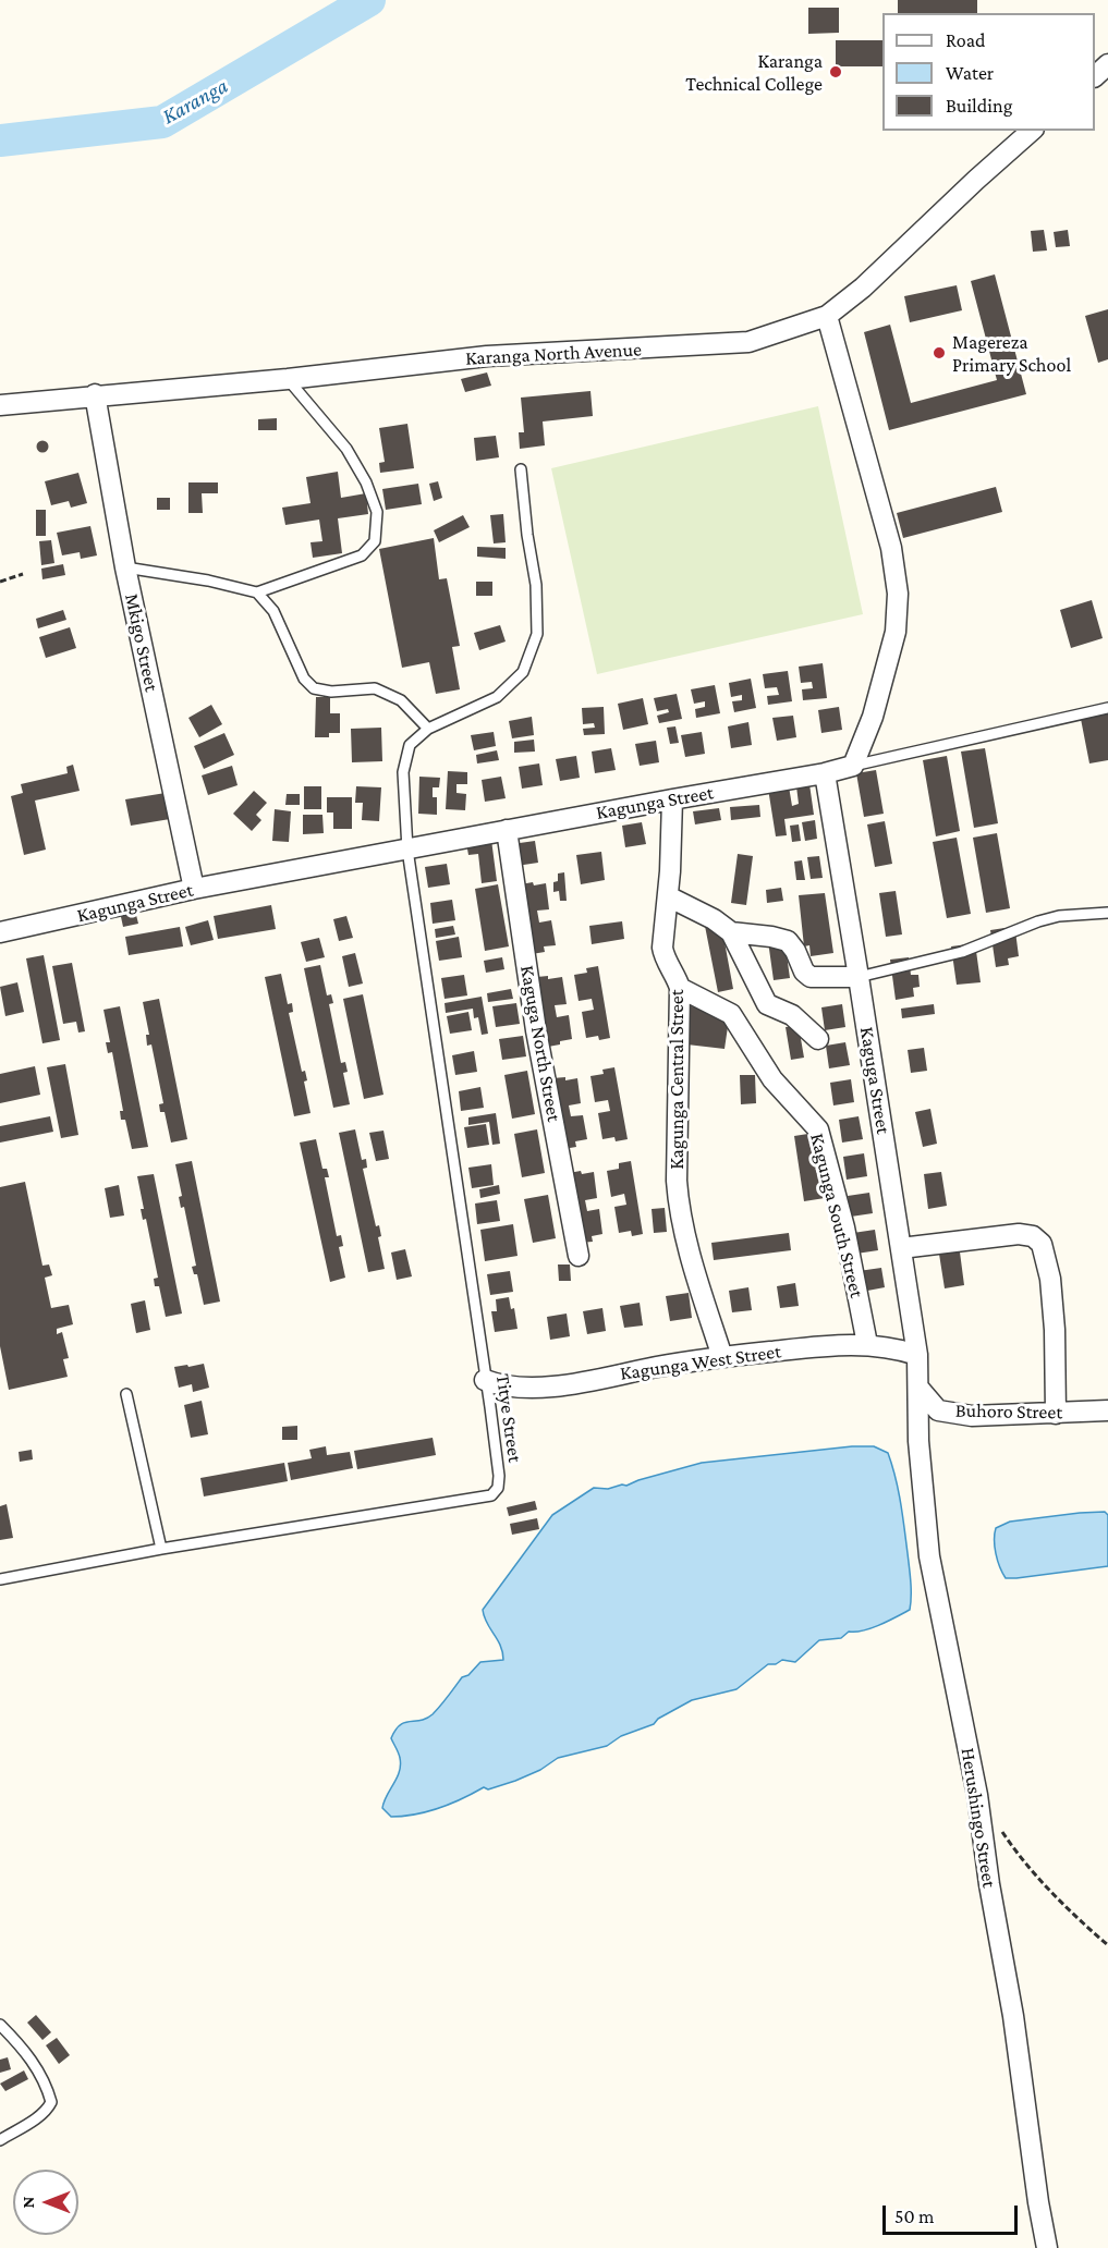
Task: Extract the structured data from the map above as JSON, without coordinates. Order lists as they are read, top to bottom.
{
  "streets": {
    "street": [
      "Karanga North Avenue",
      "Mkigo Street",
      "Kagunga Street",
      "Kaguga North Street",
      "Kagunga Central Street",
      "Kaguga Street",
      "Kagunga South Street",
      "Kagunga West Street",
      "Buhoro Street",
      "Herushingo Street"
    ],
    "lane": ["Titye Street"]
  },
  "crossings": [
    ["Karanga North Avenue", "Mkigo Street"],
    ["Mkigo Street", "Kagunga Street"],
    ["Kagunga Street", "Kaguga North Street"],
    ["Kagunga Street", "Kagunga Central Street"],
    ["Kagunga Street", "Kaguga Street"],
    ["Kagunga Street", "Titye Street"],
    ["Kagunga Central Street", "Kagunga South Street"],
    ["Kagunga Central Street", "Kagunga West Street"],
    ["Kaguga Street", "Kagunga West Street"],
    ["Kaguga Street", "Buhoro Street"],
    ["Kaguga Street", "Herushingo Street"],
    ["Kagunga South Street", "Kagunga West Street"],
    ["Kagunga West Street", "Titye Street"],
    ["Buhoro Street", "Herushingo Street"]
  ],
  "water": ["Karanga"],
  "places": ["Karanga Technical College", "Magereza Primary School"],
  "legend": ["Road", "Water", "Building"],
  "scale_bar": "50 m",
  "north": "left"
}
